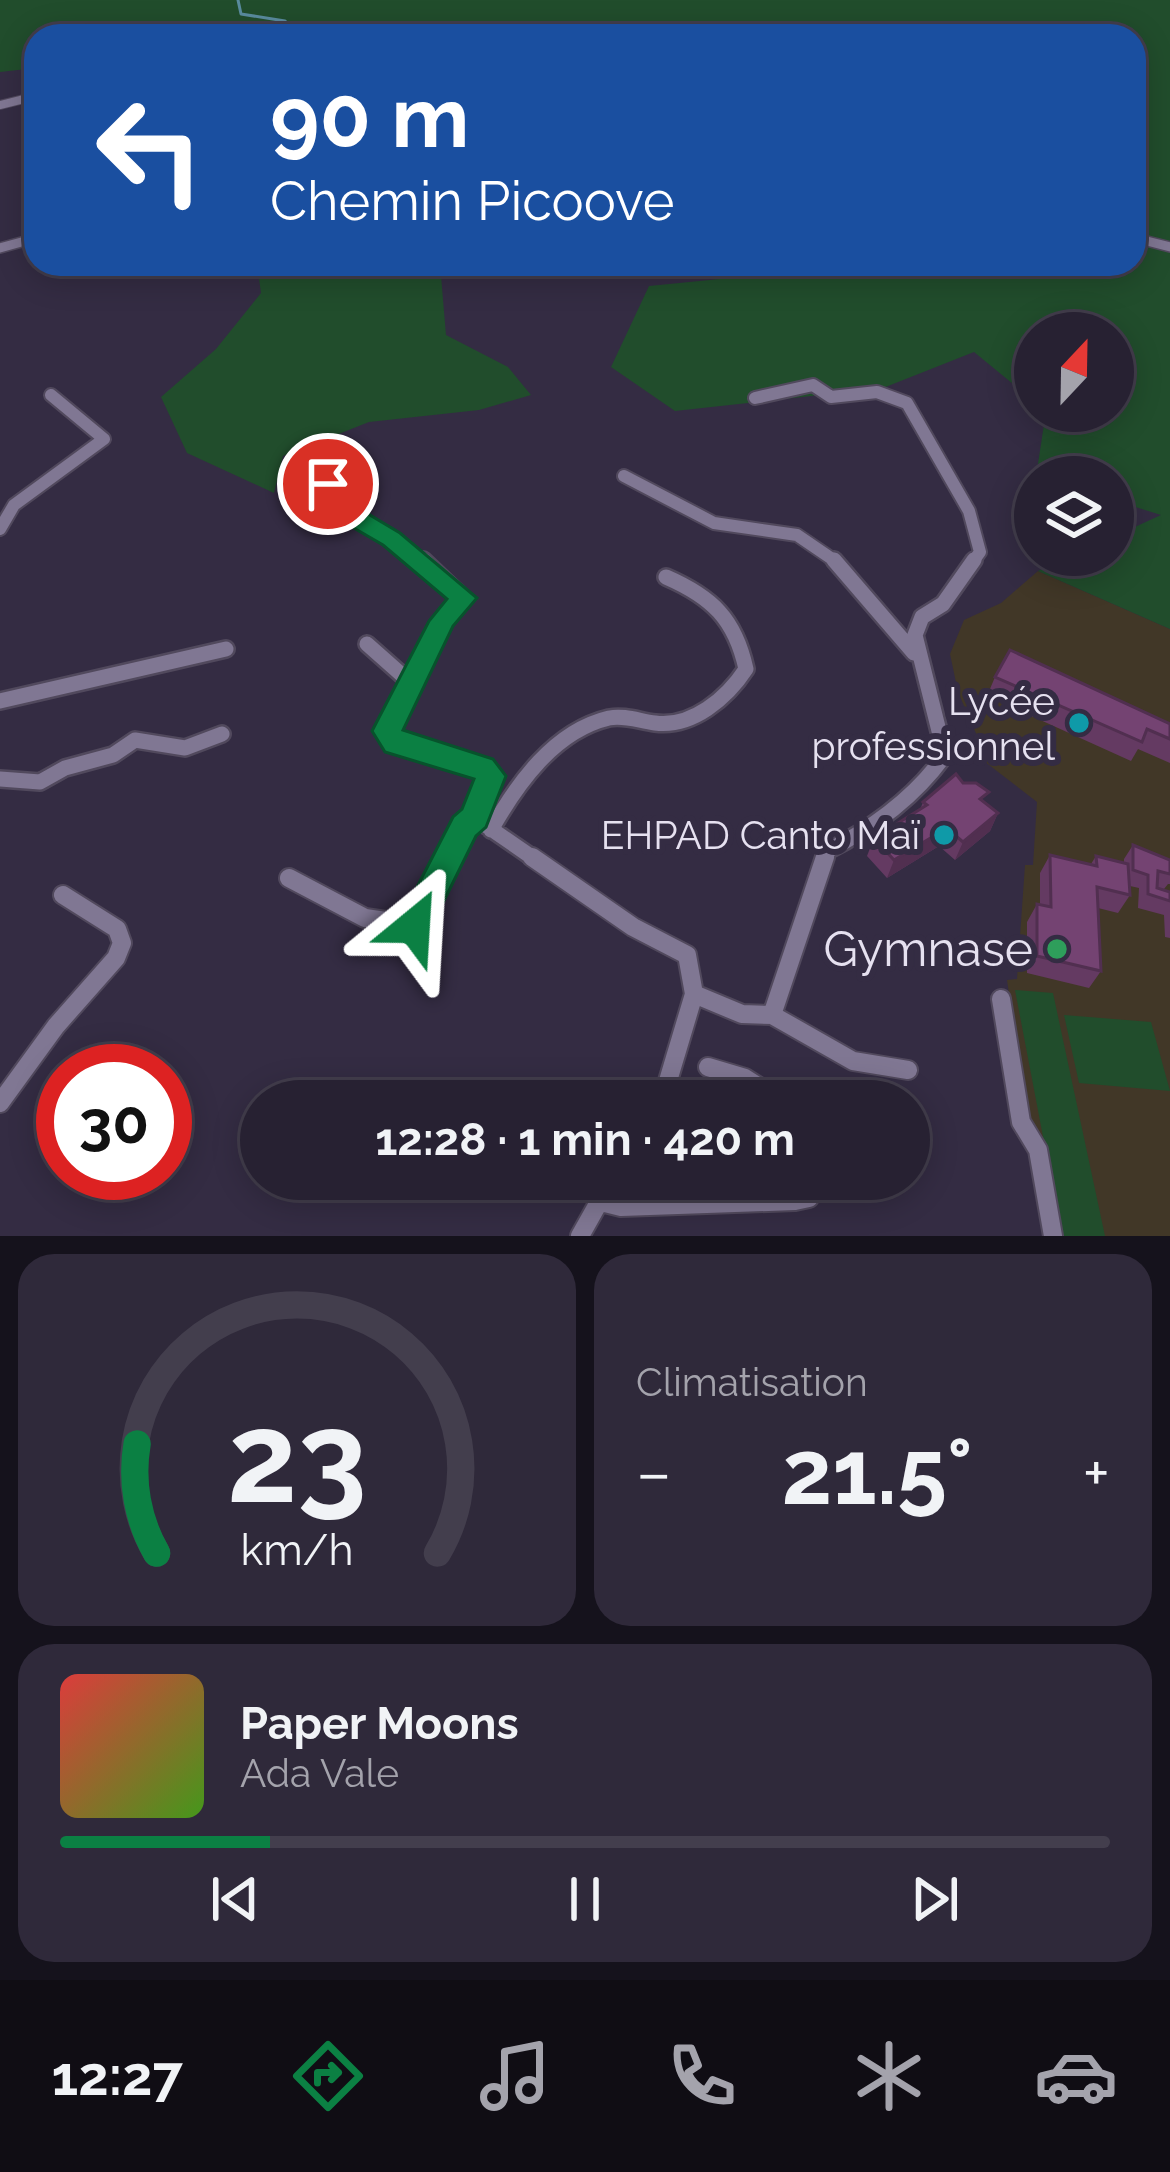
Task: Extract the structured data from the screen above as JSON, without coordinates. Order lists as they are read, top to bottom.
{
  "places": ["Lycée professionnel", "EHPAD Canto Maï", "Gymnase"],
  "north": "top",
  "page": {
    "turn": ["90 m", "Chemin Picoove"],
    "limit": "30",
    "trip": "12:28 · 1 min · 420 m",
    "tile": "Climatisation",
    "heat": ["−", "21.5°", "+"],
    "song": ["Paper Moons", "Ada Vale"],
    "tabs": "12:27",
    "gauge": ["23", "km/h"]
  }
}
